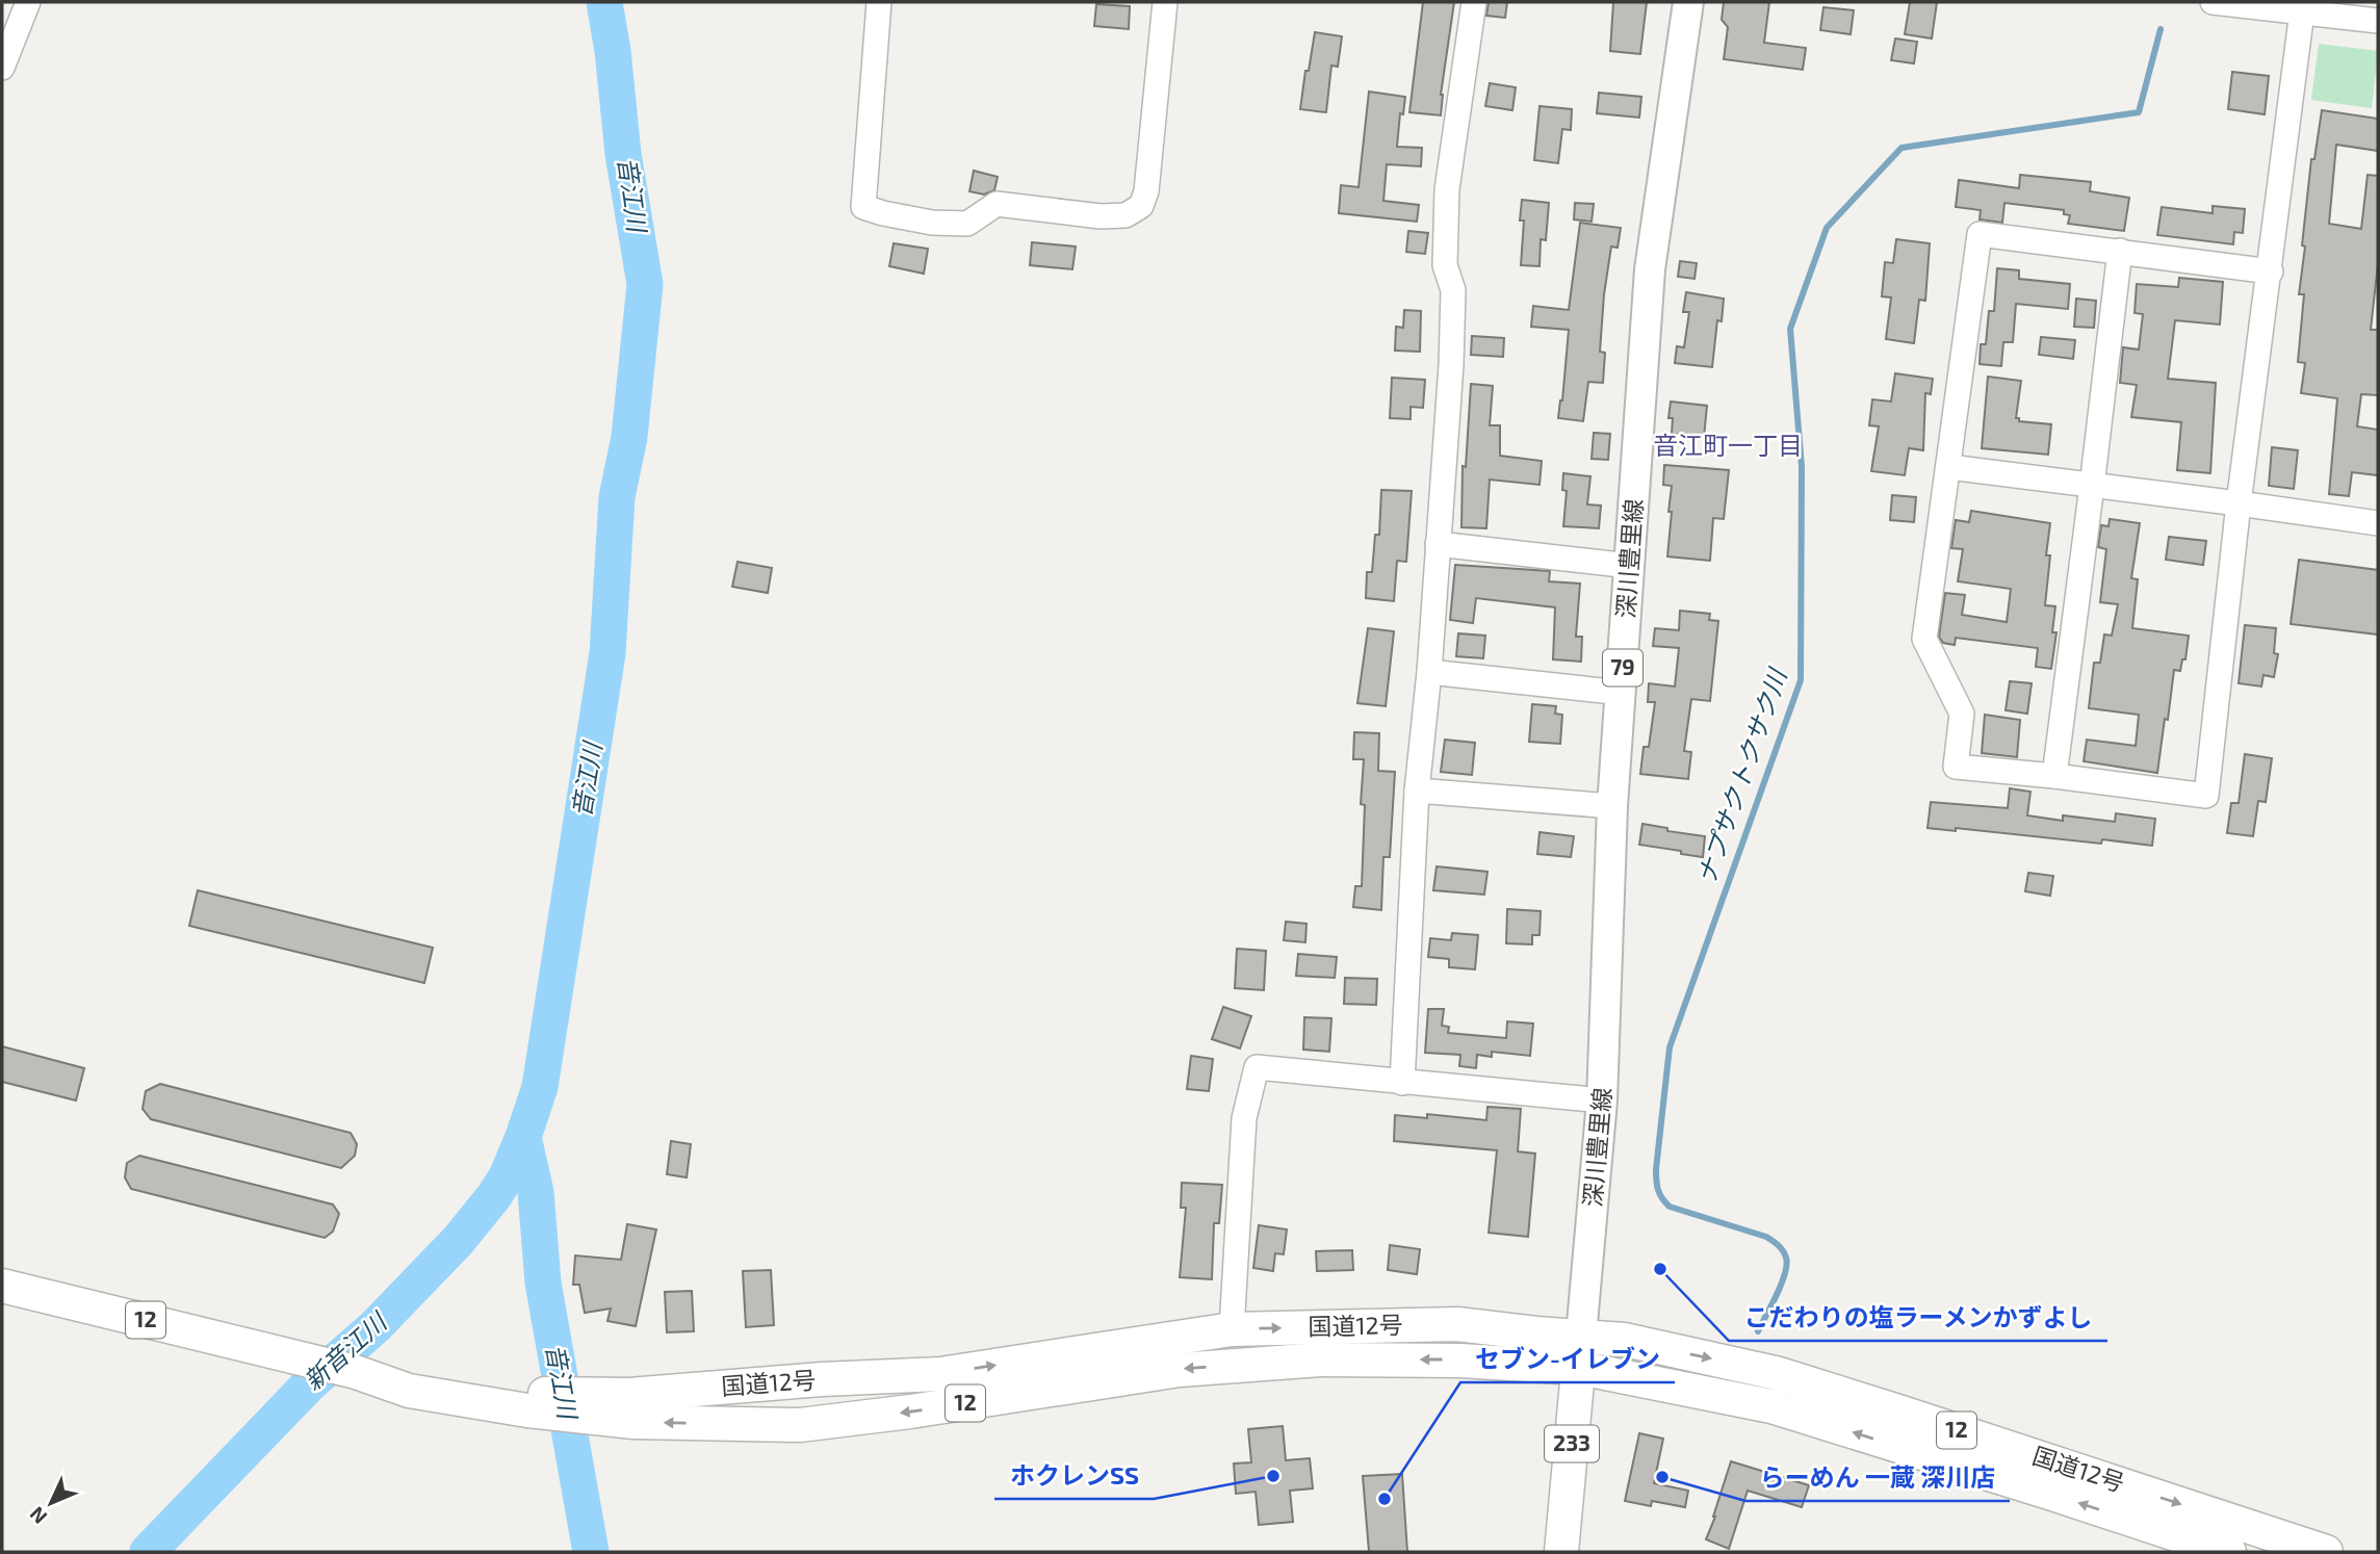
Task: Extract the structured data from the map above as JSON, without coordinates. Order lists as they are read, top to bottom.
{
  "streets": {
    "highway": ["12", "国道12号", "233"],
    "main road": ["深川豊里線", "79"]
  },
  "crossings": [
    ["深川豊里線", "国道12号"],
    ["深川豊里線", "233"],
    ["国道12号", "233"]
  ],
  "districts": ["音江町一丁目"],
  "water": ["音江川", "ナプサクトクサク川", "新音江川"],
  "places": [
    "こだわりの塩ラーメンかずよし",
    "ホクレンSS",
    "らーめん 一蔵 深川店",
    "セブン-イレブン"
  ],
  "north": "bottom left"
}
